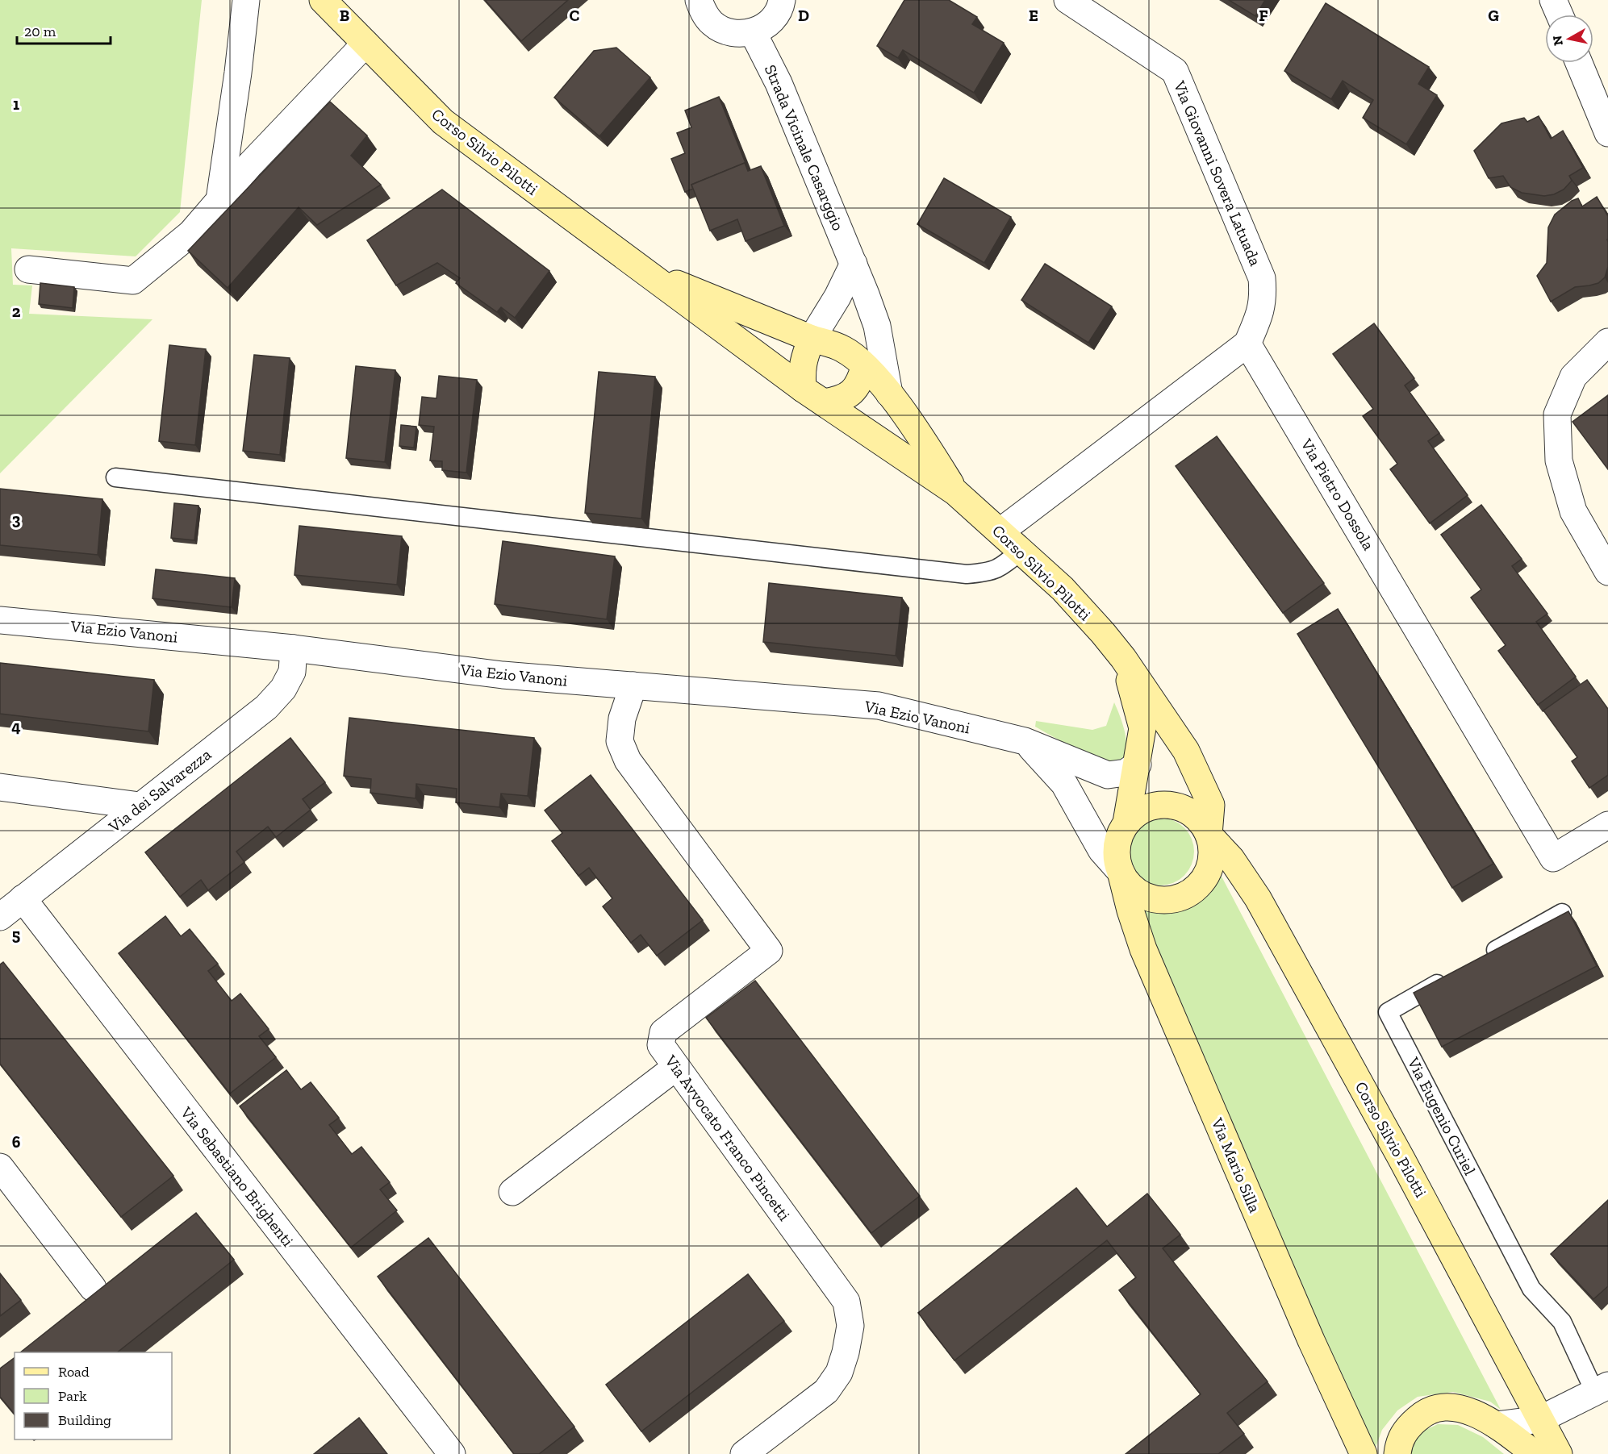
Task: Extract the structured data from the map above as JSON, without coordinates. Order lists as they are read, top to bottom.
{
  "streets": {
    "street": [
      "Strada Vicinale Casarggio",
      "Corso Silvio Pilotti",
      "Via Giovanni Sovera Latuada",
      "Via Pietro Dossola",
      "Via Ezio Vanoni",
      "Via dei Salvarezza",
      "Via Eugenio Curiel",
      "Via Avvocato Franco Pincetti",
      "Via Mario Silla",
      "Via Sebastiano Brighenti"
    ]
  },
  "crossings": [
    ["Strada Vicinale Casarggio", "Corso Silvio Pilotti"],
    ["Corso Silvio Pilotti", "Via Ezio Vanoni"],
    ["Corso Silvio Pilotti", "Via Eugenio Curiel"],
    ["Corso Silvio Pilotti", "Via Mario Silla"],
    ["Via Giovanni Sovera Latuada", "Via Pietro Dossola"],
    ["Via Ezio Vanoni", "Via dei Salvarezza"],
    ["Via Ezio Vanoni", "Via Avvocato Franco Pincetti"],
    ["Via dei Salvarezza", "Via Sebastiano Brighenti"]
  ],
  "legend": ["Road", "Park", "Building"],
  "scale_bar": "20 m",
  "north": "left",
  "grid": {
    "columns": [
      "B",
      "C",
      "D",
      "E",
      "F",
      "G"
    ],
    "rows": [
      "1",
      "2",
      "3",
      "4",
      "5",
      "6"
    ]
  }
}
